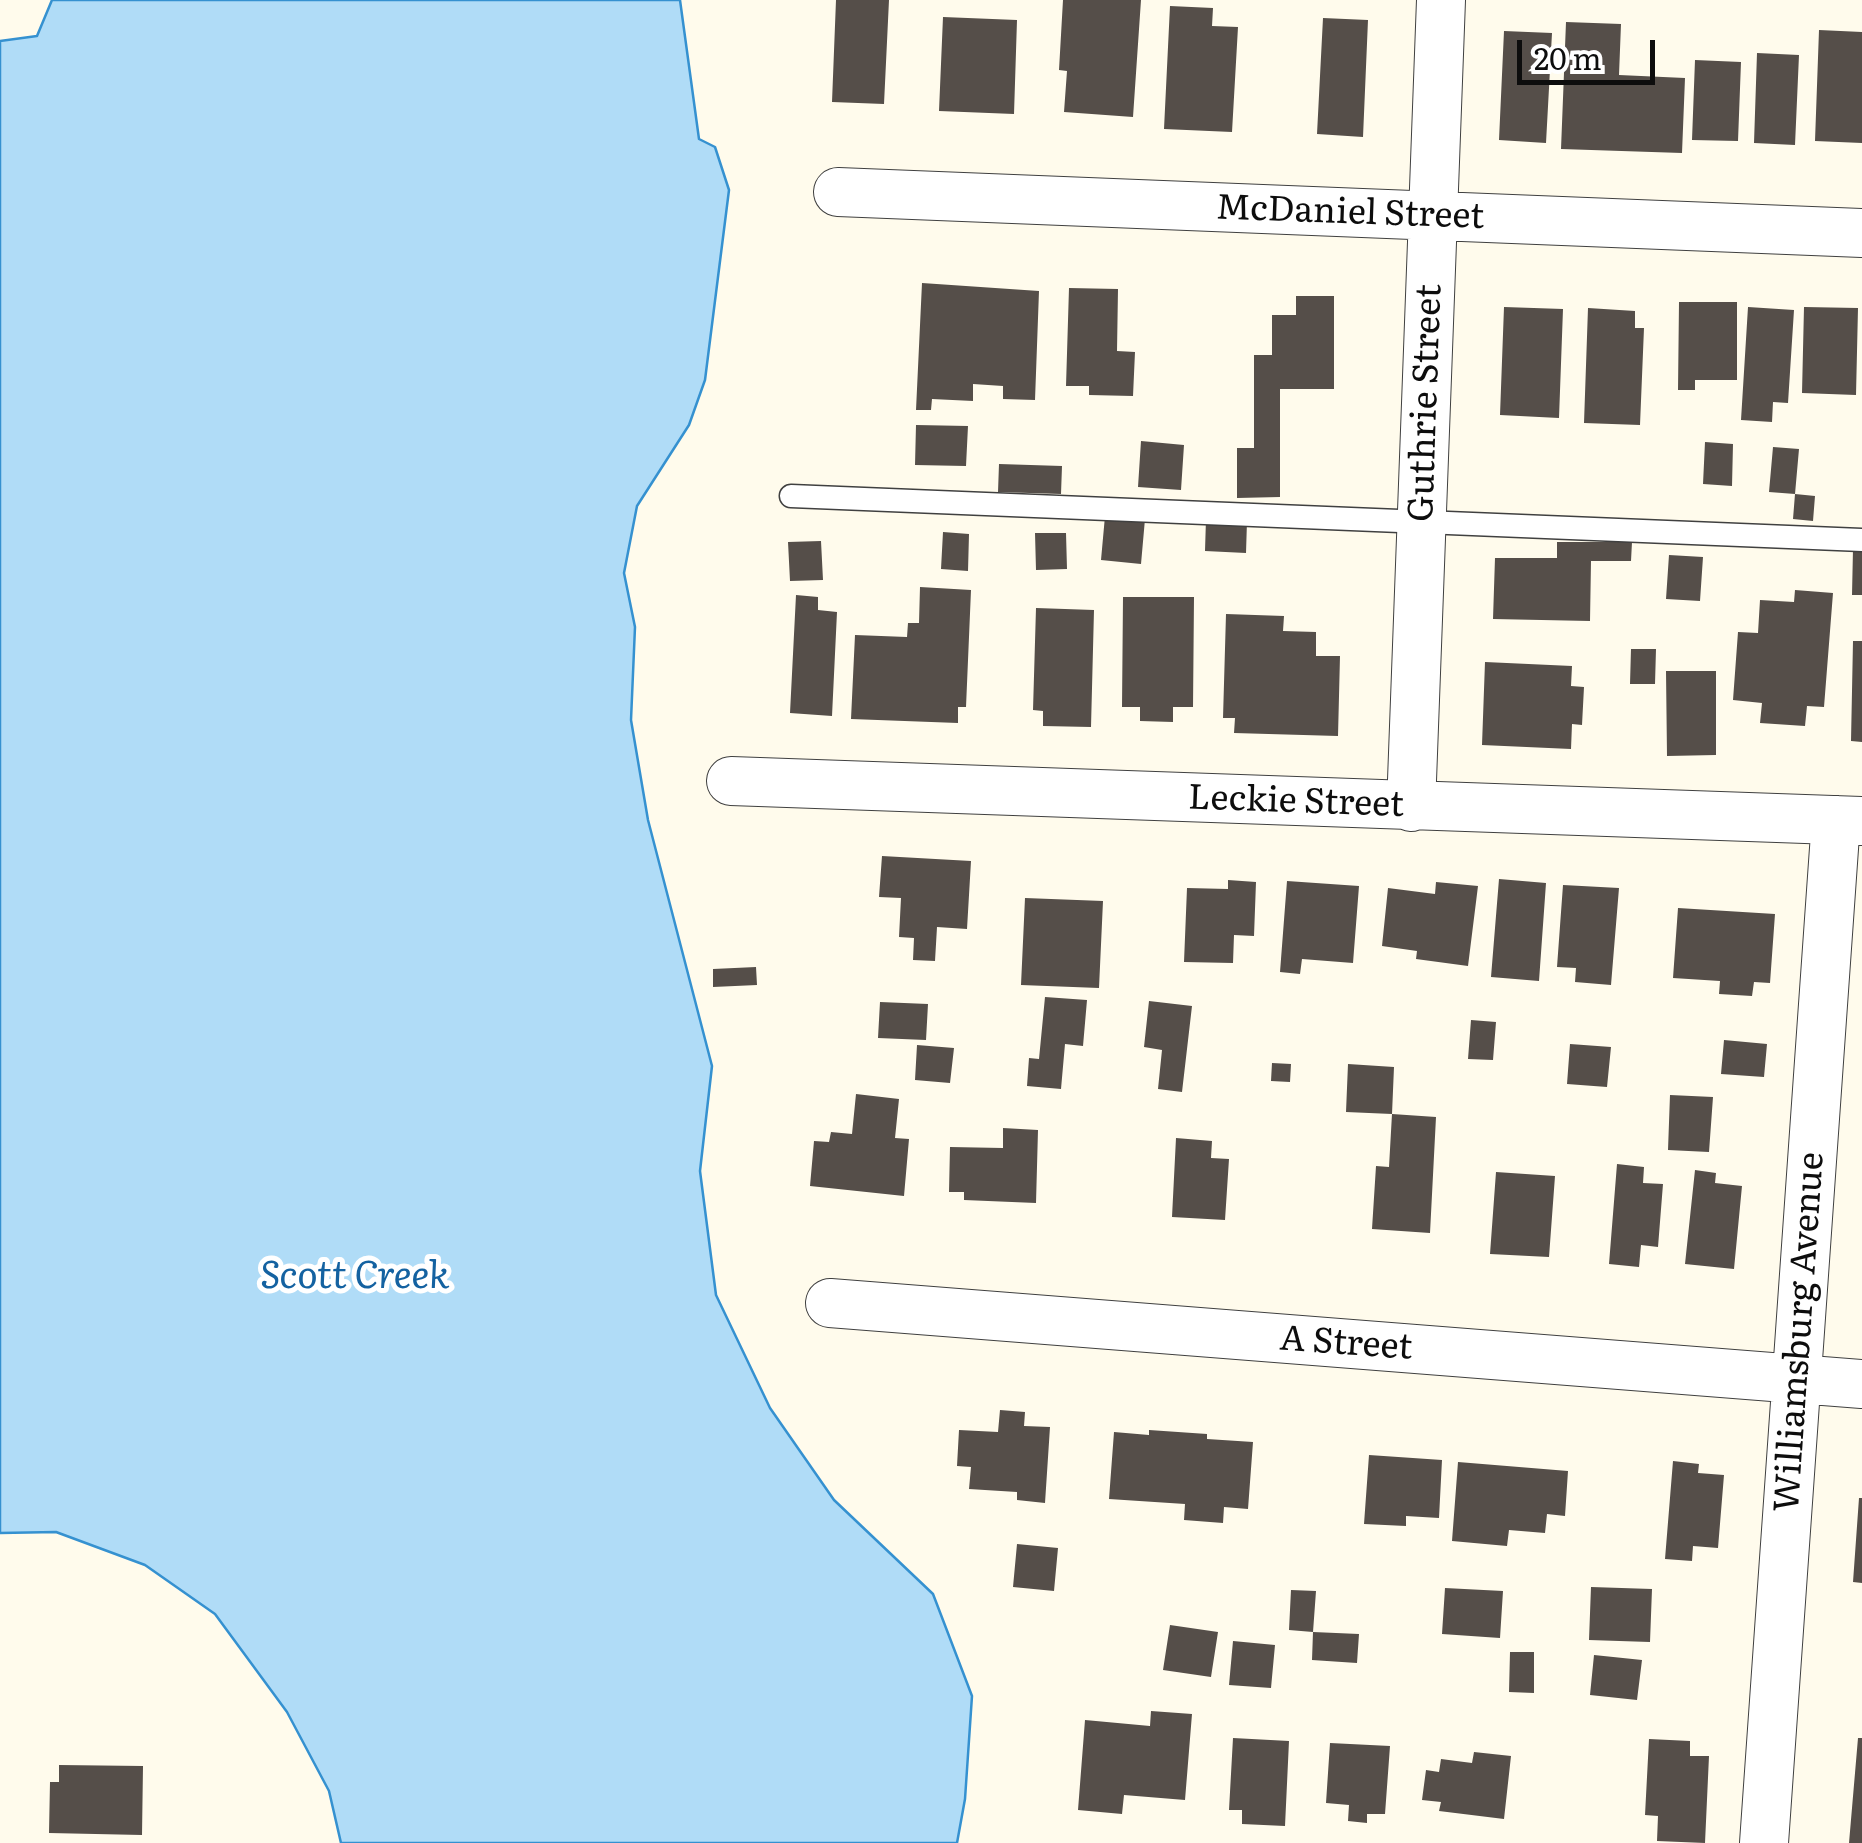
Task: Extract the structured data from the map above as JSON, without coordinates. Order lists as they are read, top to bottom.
{
  "streets": {
    "street": [
      "McDaniel Street",
      "Guthrie Street",
      "Leckie Street",
      "Williamsburg Avenue",
      "A Street"
    ]
  },
  "crossings": [
    ["McDaniel Street", "Guthrie Street"],
    ["Guthrie Street", "Leckie Street"],
    ["Leckie Street", "Williamsburg Avenue"],
    ["Williamsburg Avenue", "A Street"]
  ],
  "water": ["Scott Creek"],
  "scale_bar": "20 m"
}
